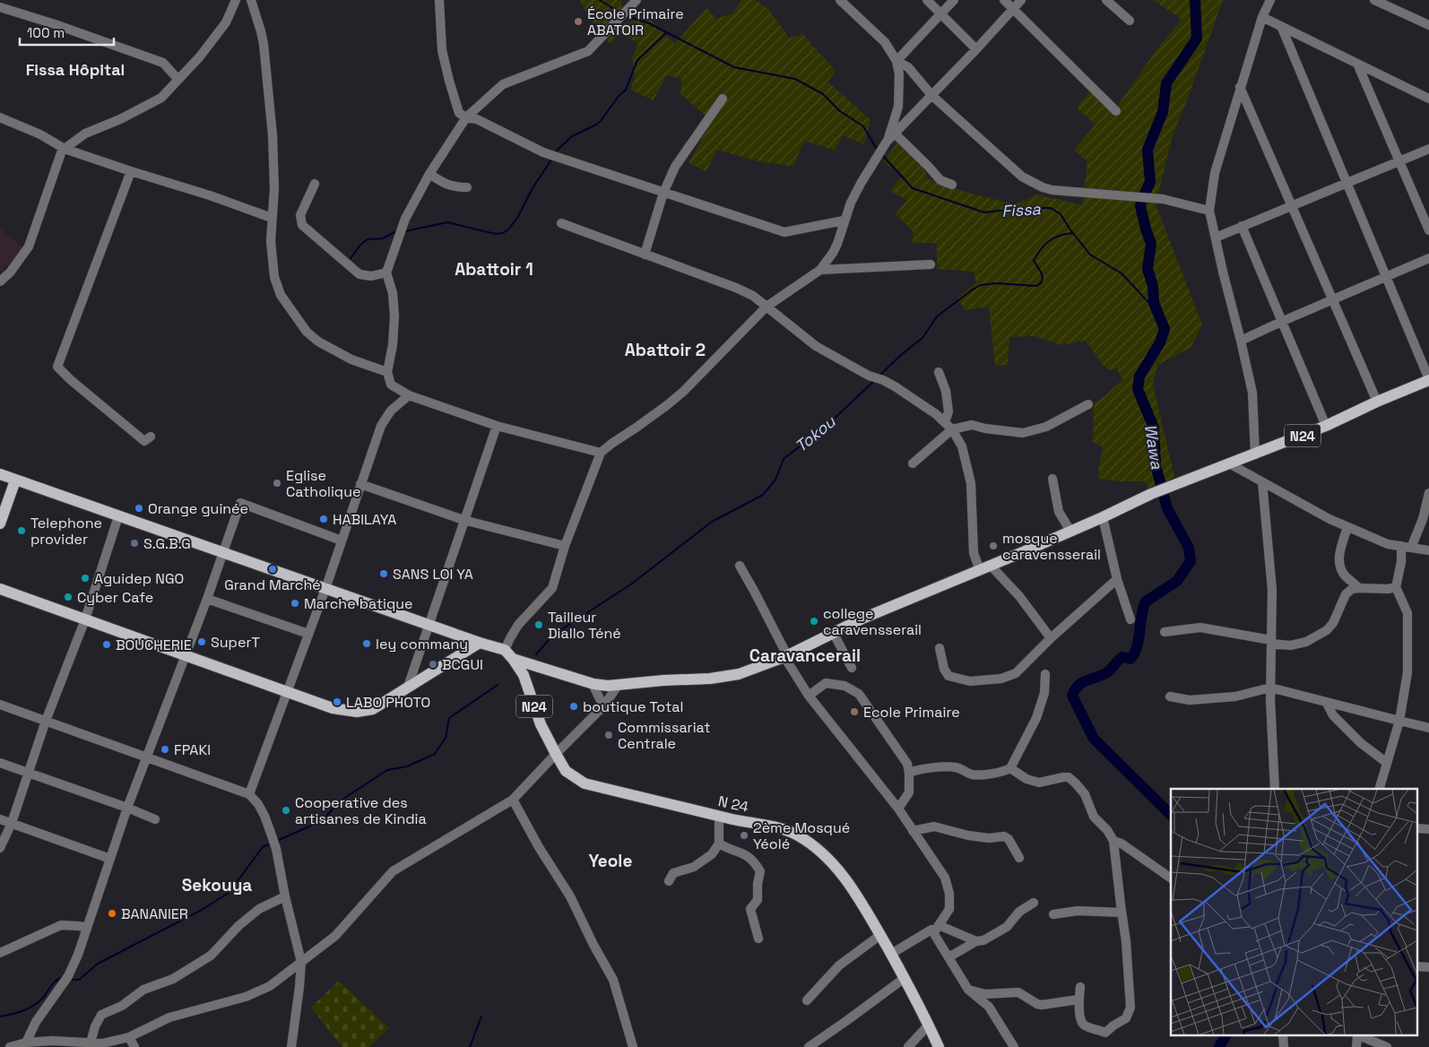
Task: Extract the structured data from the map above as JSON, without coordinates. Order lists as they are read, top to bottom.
{
  "streets": {
    "main road": ["N24", "N 24"]
  },
  "crossings": [
    ["N24", "N 24"]
  ],
  "districts": [
    "Fissa Hôpital",
    "Abattoir 1",
    "Abattoir 2",
    "Caravancerail",
    "Yeole",
    "Sekouya"
  ],
  "water": ["Fissa", "Tokou", "Wawa"],
  "places": [
    "École Primaire ABATOIR",
    "Eglise Catholique",
    "Orange guinée",
    "HABILAYA",
    "Telephone provider",
    "S.G.B.G",
    "mosque caravensserail",
    "Grand Marché",
    "SANS LOI YA",
    "Aguidep NGO",
    "Cyber Cafe",
    "Marche batique",
    "college caravensserail",
    "Tailleur Diallo Téné",
    "SuperT",
    "ley commany",
    "BOUCHERIE",
    "BCGUI",
    "LABO PHOTO",
    "boutique Total",
    "Ecole Primaire",
    "Commissariat Centrale",
    "FPAKI",
    "Cooperative des artisanes de Kindia",
    "2ème Mosqué Yéolé",
    "BANANIER"
  ],
  "scale_bar": "100 m"
}
